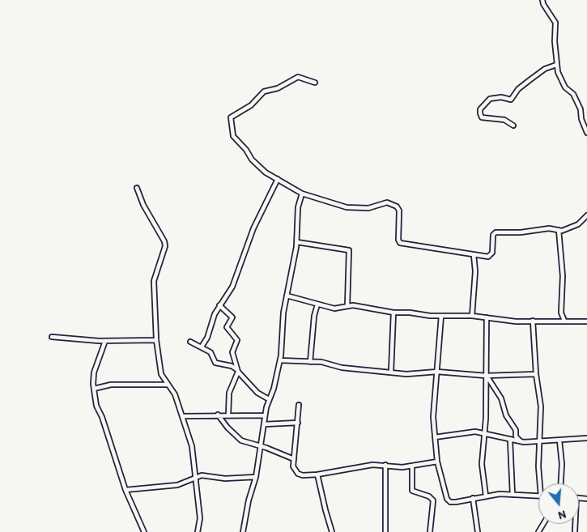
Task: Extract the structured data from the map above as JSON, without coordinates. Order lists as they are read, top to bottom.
{
  "north": "bottom"
}
